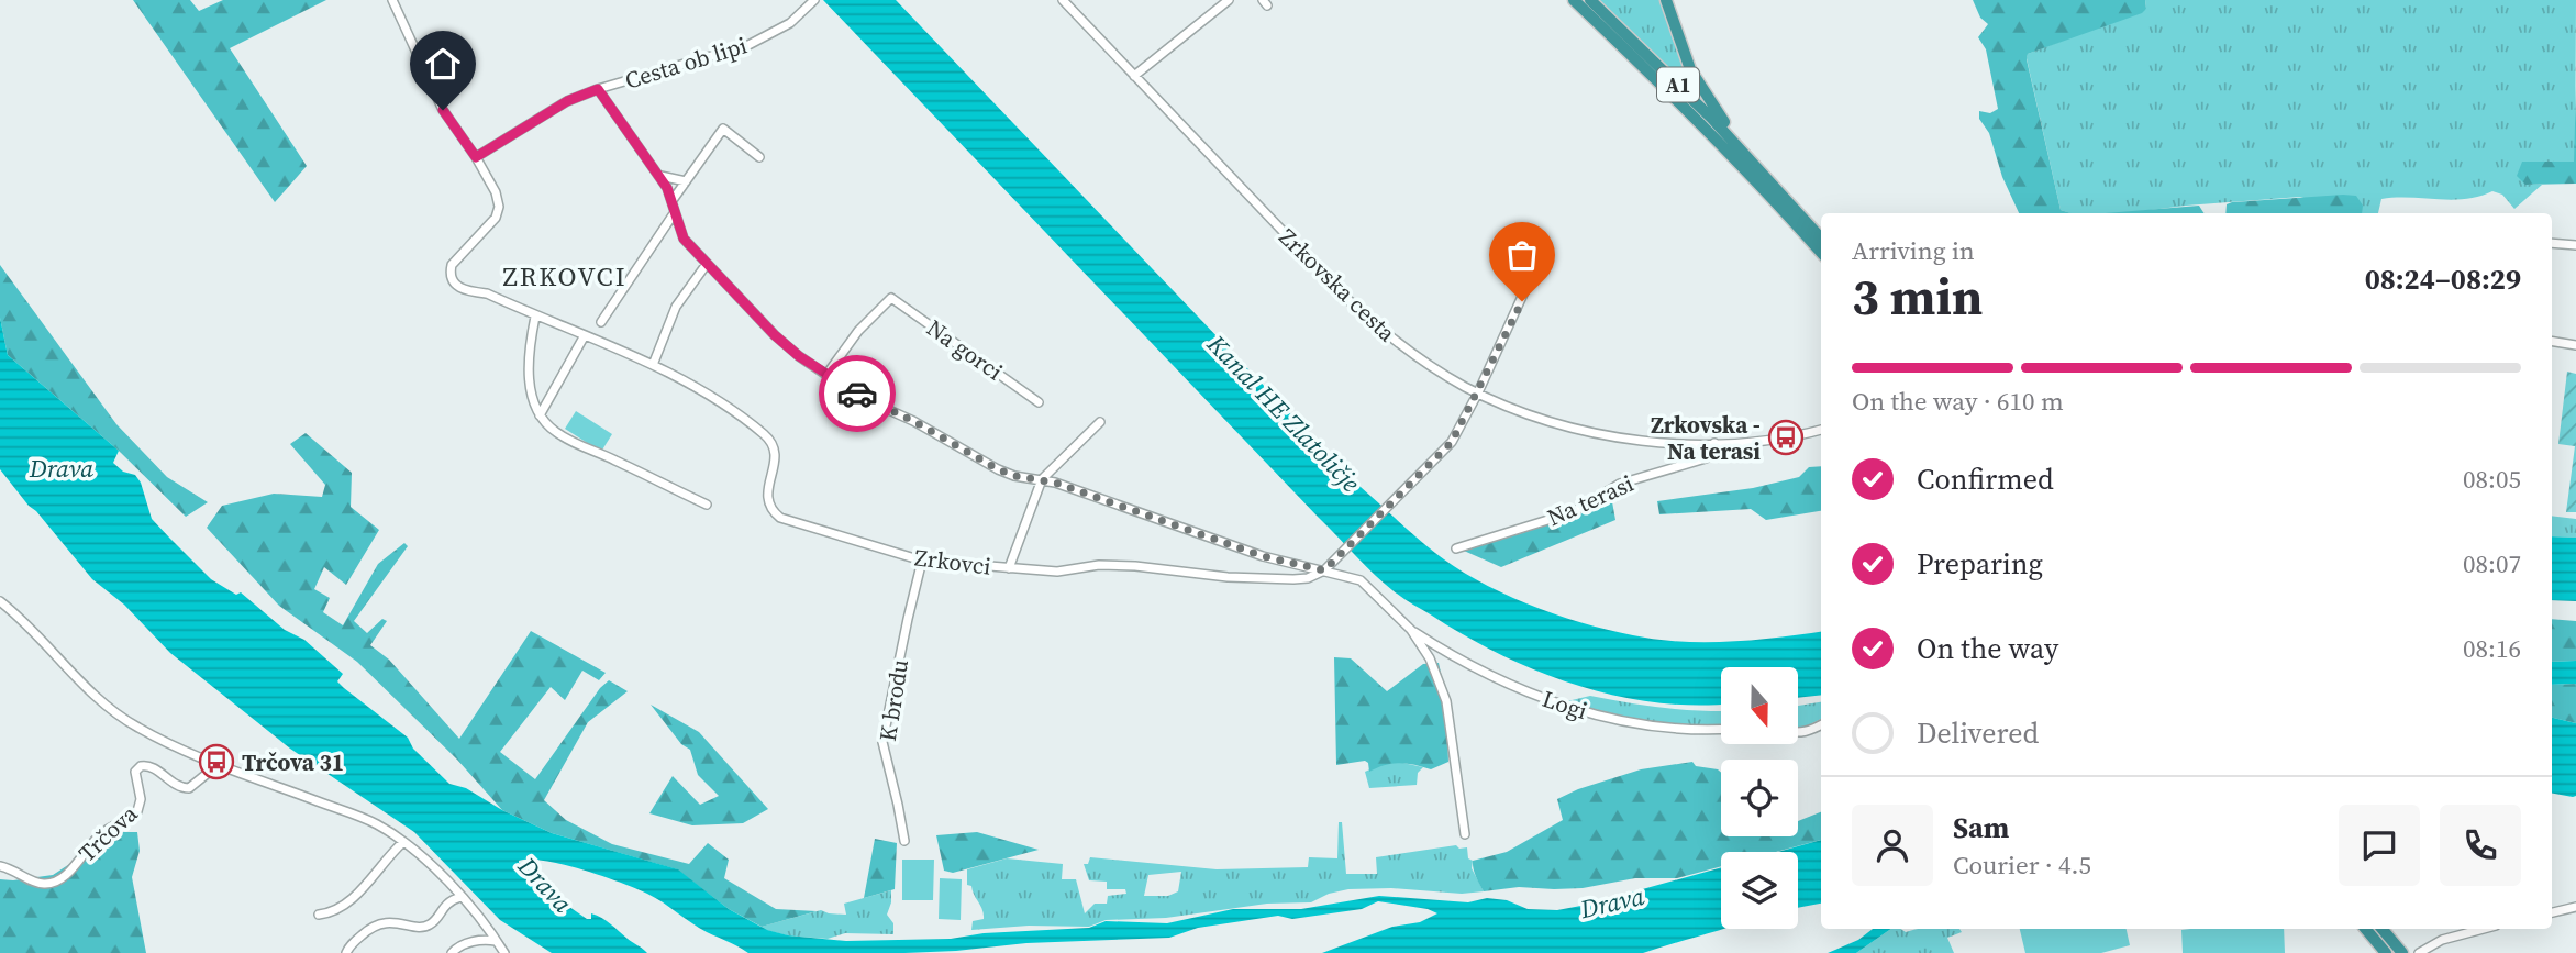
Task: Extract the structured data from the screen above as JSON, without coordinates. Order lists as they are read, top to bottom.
{
  "streets": {
    "highway": ["A1"],
    "street": [
      "Cesta ob lipi",
      "Zrkovska cesta",
      "Na gorci",
      "Na terasi",
      "Zrkovci",
      "K brodu",
      "Logi",
      "Trčova"
    ]
  },
  "crossings": [
    ["Cesta ob lipi", "Zrkovci"],
    ["Zrkovska cesta", "Na terasi"],
    ["Zrkovci", "K brodu"],
    ["Zrkovci", "Logi"]
  ],
  "districts": ["ZRKOVCI"],
  "water": ["Kanal HE Zlatoličje", "Drava"],
  "places": {
    "bus stop": ["Zrkovska - Na terasi", "Trčova 31"]
  },
  "north": "bottom",
  "page": {
    "heading": ["3 min", "Arriving in", "08:24–08:29"],
    "panel": ["Sam", "Courier · 4.5"],
    "bar": "On the way · 610 m",
    "list": [
      ["Confirmed", "08:05"],
      ["Preparing", "08:07"],
      ["On the way", "08:16"],
      "Delivered"
    ]
  }
}
